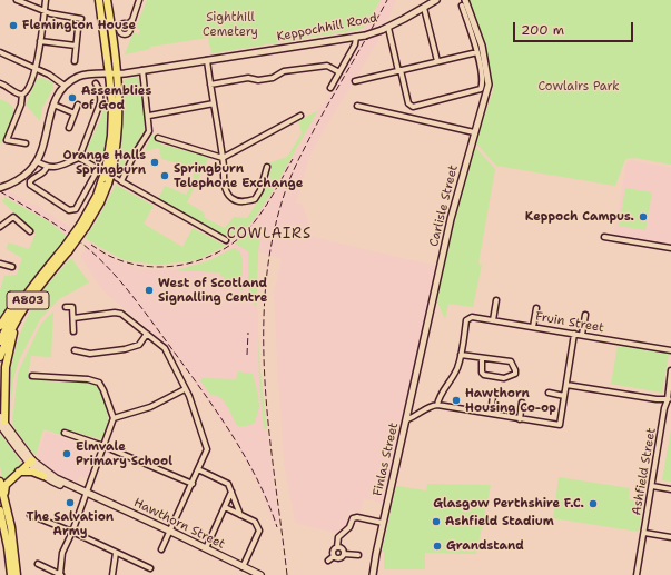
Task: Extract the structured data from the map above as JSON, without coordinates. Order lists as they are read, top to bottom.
{
  "streets": {
    "main road": ["A803", "Hawthorn Street"],
    "street": [
      "Keppochhill Road",
      "Carlisle Street",
      "Fruin Street",
      "Finlas Street",
      "Ashfield Street"
    ]
  },
  "crossings": [
    ["Keppochhill Road", "A803"],
    ["Carlisle Street", "Finlas Street"]
  ],
  "districts": ["COWLAIRS"],
  "parks": ["Sighthill Cemetery", "Cowlairs Park"],
  "places": [
    "Flemington House",
    "Assemblies of God",
    "Orange Halls Springburn",
    "Springburn Telephone Exchange",
    "Keppoch Campus.",
    "West of Scotland Signalling Centre",
    "Hawthorn Housing Co-op",
    "Elmvale Primary School",
    "The Salvation Army",
    "Glasgow Perthshire F.C.",
    "Ashfield Stadium",
    "Grandstand"
  ],
  "scale_bar": "200 m"
}
